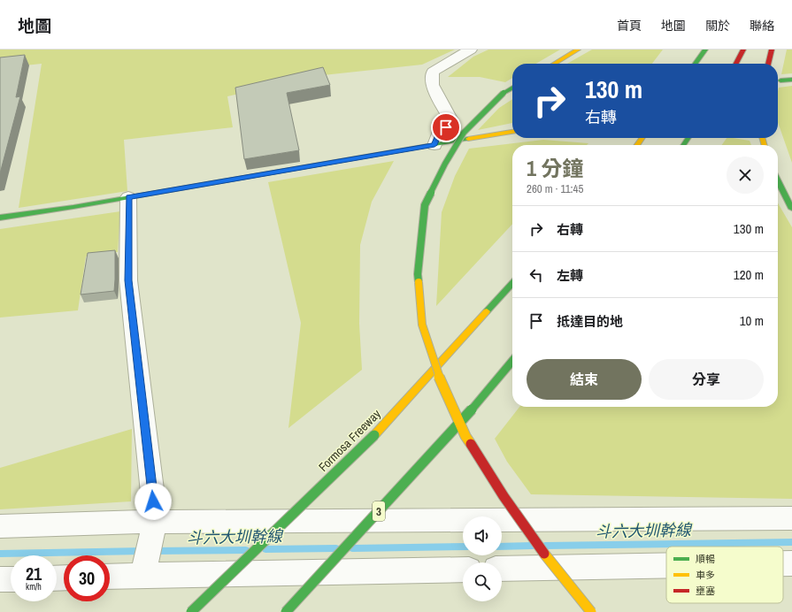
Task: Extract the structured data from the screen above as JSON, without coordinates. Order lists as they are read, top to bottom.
{
  "streets": {
    "main road": ["Formosa Freeway", "3"]
  },
  "water": ["斗六大圳幹線"],
  "legend": ["順暢", "車多", "壅塞"],
  "page": {
    "header": "地圖",
    "nav": [
      "首頁",
      "地圖",
      "關於",
      "聯絡"
    ],
    "turn": ["130 m", "右轉"],
    "heading": ["1 分鐘", "260 m · 11:45"],
    "list": [
      {
        "name": "右轉",
        "value": "130 m"
      },
      {
        "name": "左轉",
        "value": "120 m"
      },
      {
        "name": "抵達目的地",
        "value": "10 m"
      }
    ],
    "buttons": ["結束", "分享"],
    "speed": "21 km/h",
    "limit": "30"
  }
}
